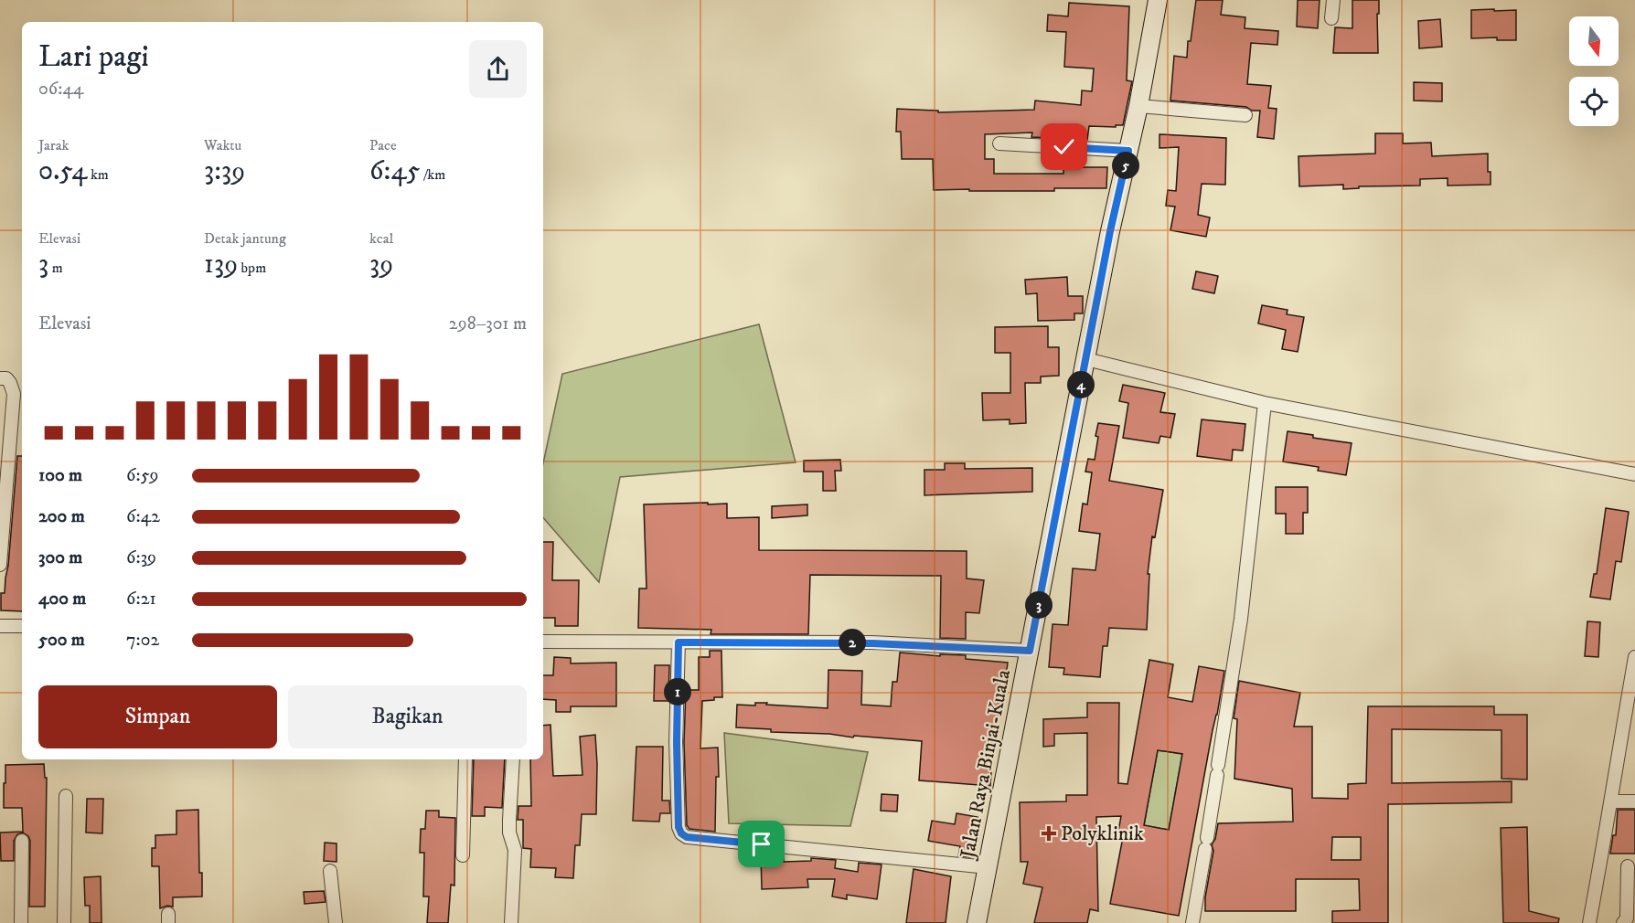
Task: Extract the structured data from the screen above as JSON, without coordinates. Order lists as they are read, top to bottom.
{
  "streets": {
    "main road": ["Jalan Raya Binjai-Kuala"]
  },
  "places": {
    "health": ["Polyklinik"]
  },
  "north": "bottom",
  "page": {
    "heading": ["Lari pagi", "06:44"],
    "stats": [
      ["Jarak", "0.54 km"],
      ["Waktu", "3:39"],
      ["Pace", "6:45 /km"],
      ["Elevasi", "3 m"],
      ["Detak jantung", "139 bpm"],
      ["kcal", "39"]
    ],
    "pins": [
      "5",
      "4",
      "3",
      "2",
      "1"
    ],
    "chart": ["Elevasi", "298–301 m"],
    "list": [
      {
        "name": "100 m",
        "note": "6:59"
      },
      {
        "name": "200 m",
        "note": "6:42"
      },
      {
        "name": "300 m",
        "note": "6:39"
      },
      {
        "name": "400 m",
        "note": "6:21"
      },
      {
        "name": "500 m",
        "note": "7:02"
      }
    ],
    "buttons": ["Simpan", "Bagikan"]
  }
}
